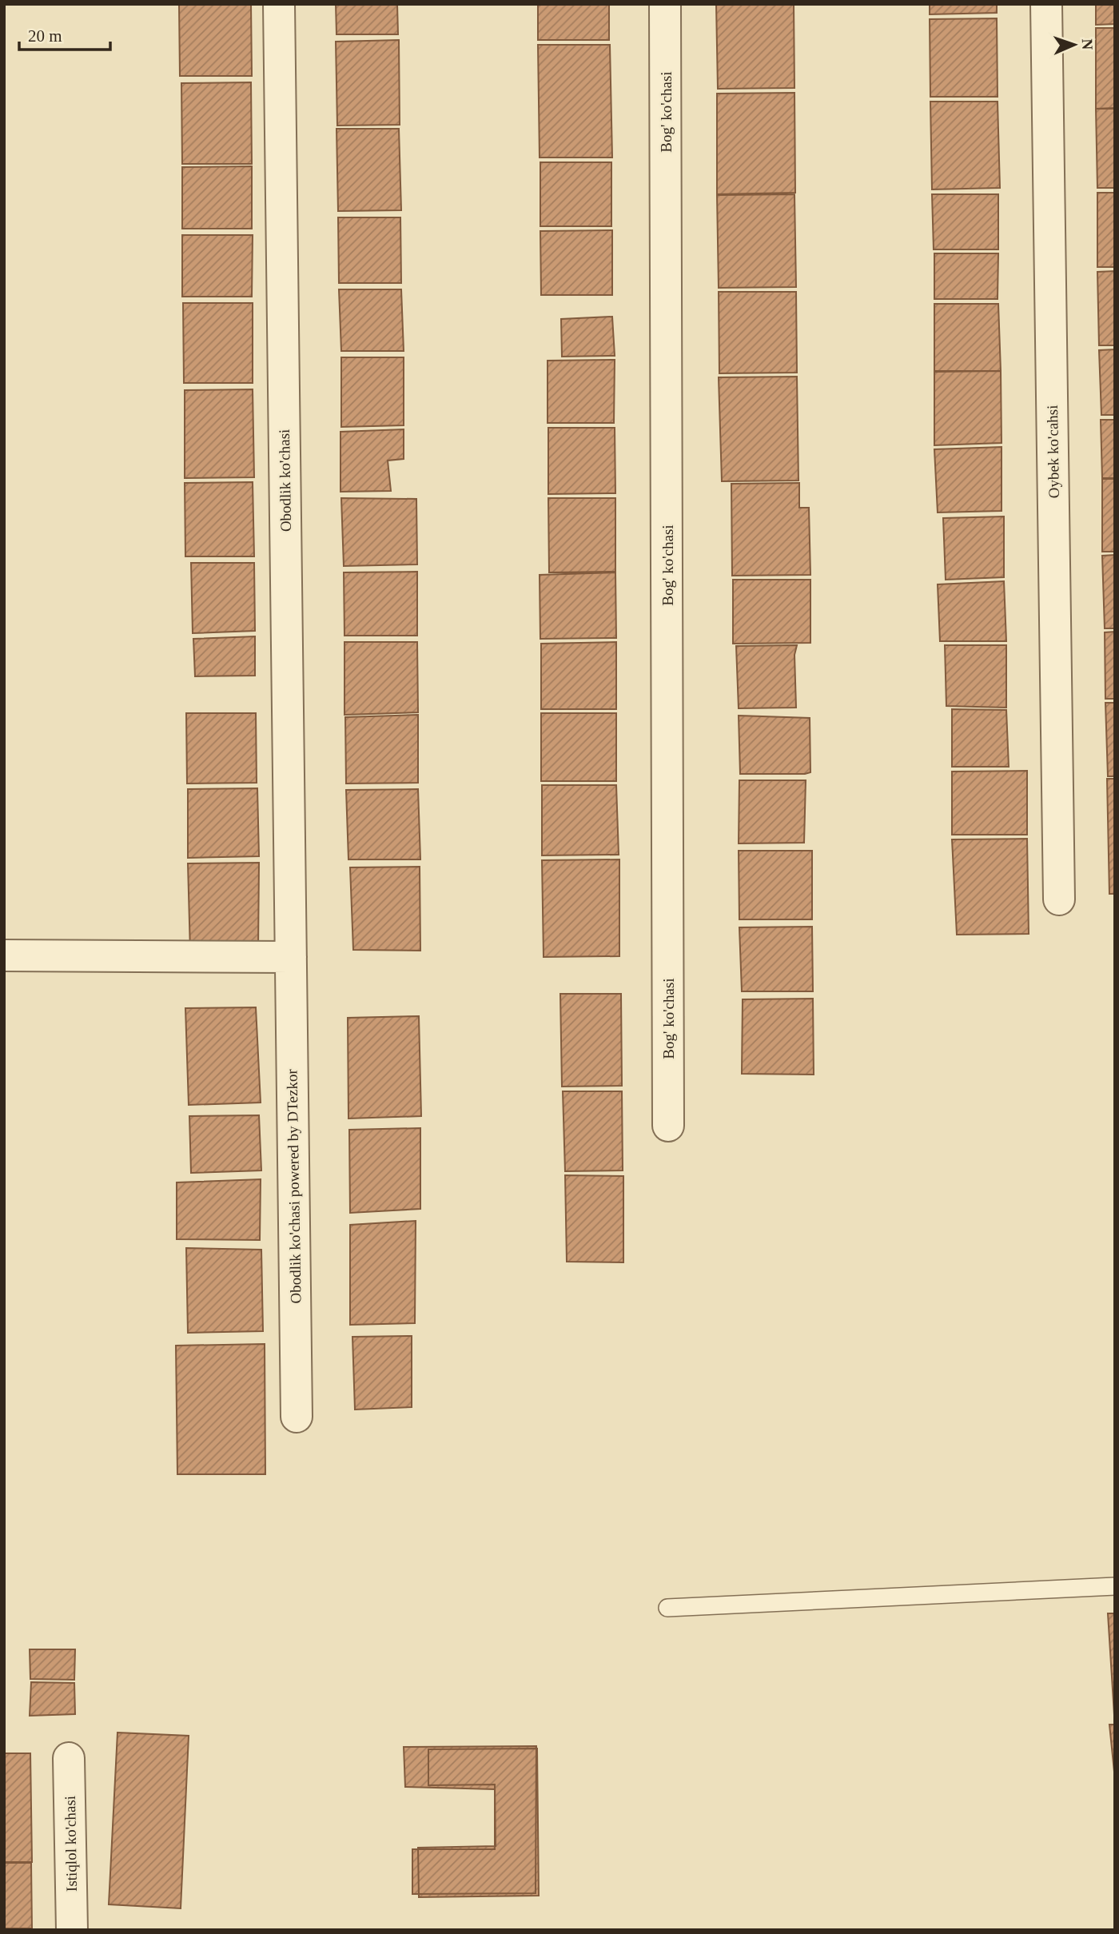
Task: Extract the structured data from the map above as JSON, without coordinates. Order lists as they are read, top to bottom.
{
  "streets": {
    "street": [
      "Bog' ko'chasi",
      "Oybek ko'cahsi",
      "Obodlik ko'chasi",
      "Obodlik ko'chasi powered by DTezkor",
      "Istiqlol ko'chasi"
    ]
  },
  "crossings": [
    ["Obodlik ko'chasi", "Obodlik ko'chasi powered by DTezkor"]
  ],
  "scale_bar": "20 m",
  "north": "right"
}
